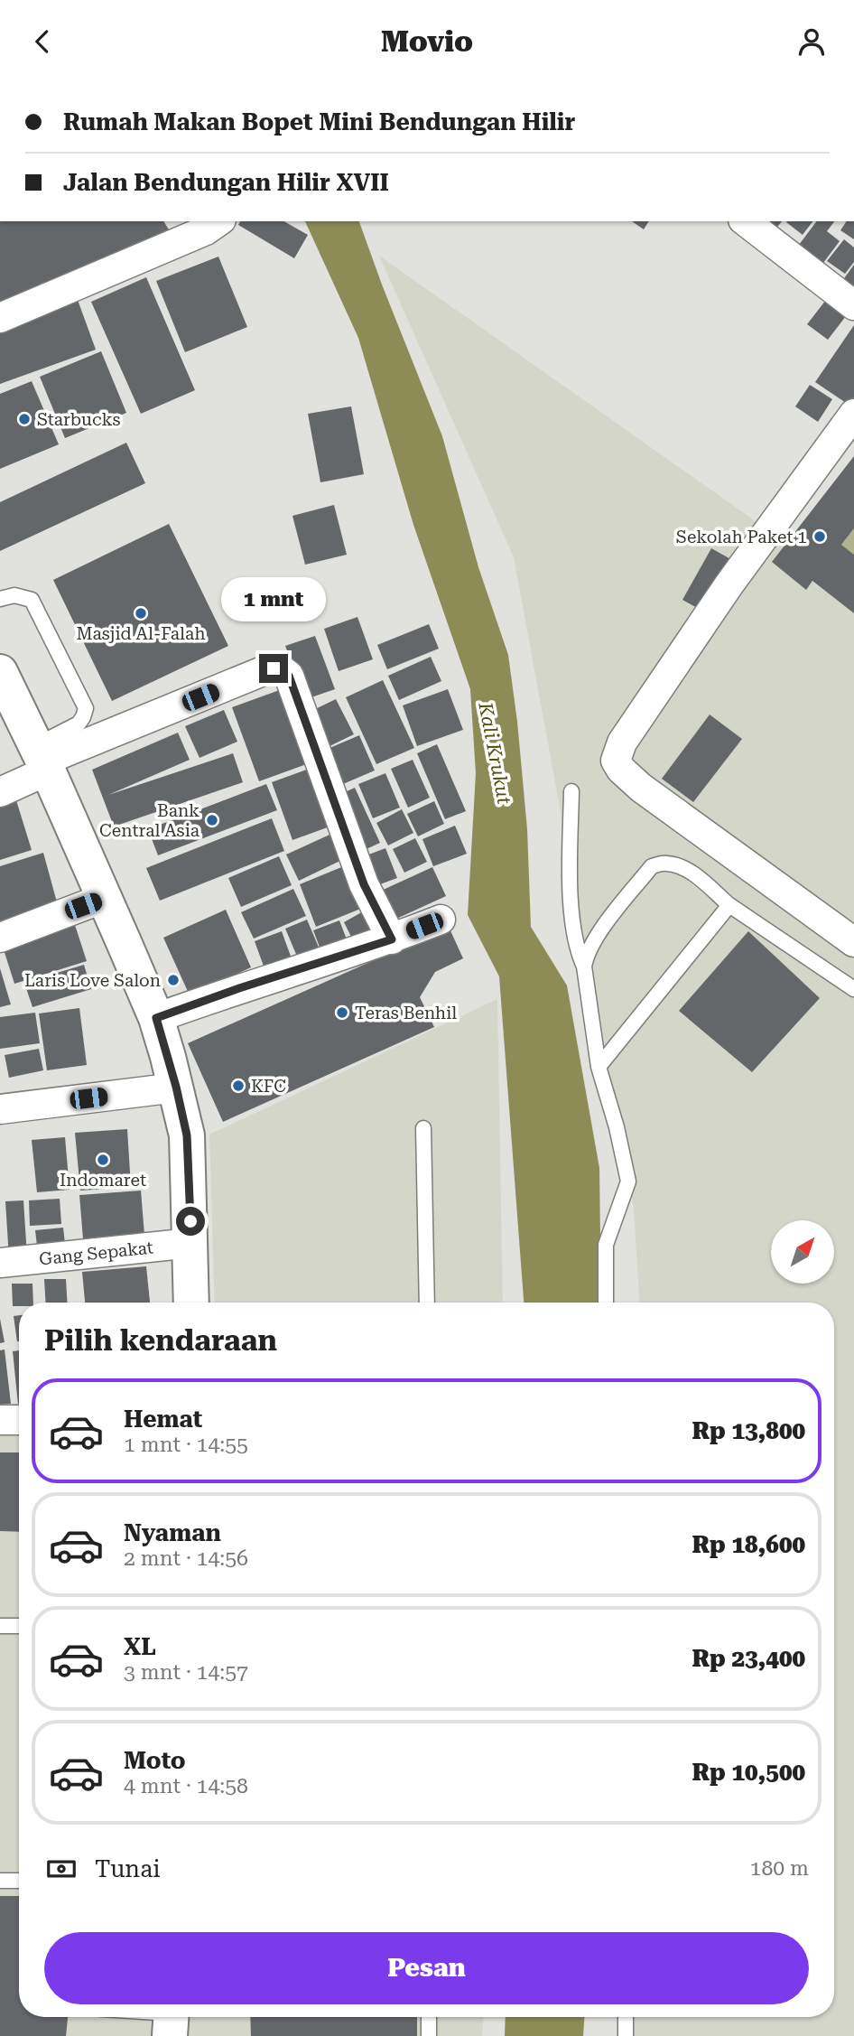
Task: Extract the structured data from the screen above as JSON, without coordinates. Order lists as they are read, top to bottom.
{
  "streets": {
    "street": ["Gang Sepakat"]
  },
  "water": ["Kali Krukut"],
  "places": [
    "Starbucks",
    "Sekolah Paket 1",
    "Masjid Al-Falah",
    "Bank Central Asia",
    "Laris Love Salon",
    "Teras Benhil",
    "KFC",
    "Indomaret"
  ],
  "north": "top right",
  "page": {
    "header": "Movio",
    "banner": ["Rumah Makan Bopet Mini Bendungan Hilir", "Jalan Bendungan Hilir XVII"],
    "bubble": "1 mnt",
    "heading": "Pilih kendaraan",
    "list": [
      {
        "name": "Hemat",
        "note": "1 mnt · 14:55",
        "value": "Rp 13,800"
      },
      {
        "name": "Nyaman",
        "note": "2 mnt · 14:56",
        "value": "Rp 18,600"
      },
      {
        "name": "XL",
        "note": "3 mnt · 14:57",
        "value": "Rp 23,400"
      },
      {
        "name": "Moto",
        "note": "4 mnt · 14:58",
        "value": "Rp 10,500"
      }
    ],
    "pay": ["Tunai", "180 m"],
    "buttons": "Pesan"
  }
}
